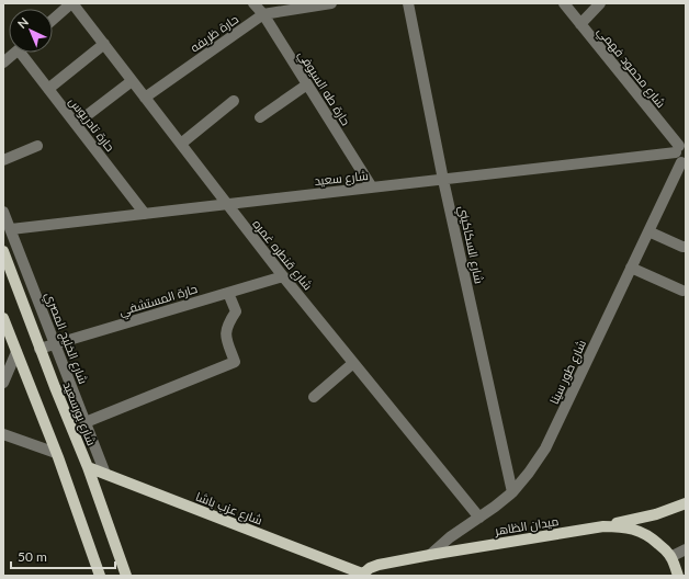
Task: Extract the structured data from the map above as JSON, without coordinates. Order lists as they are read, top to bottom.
{
  "streets": {
    "main road": ["شارع بورسعيد", "شارع عزب باشا", "ميدان الظاهر"],
    "street": [
      "حارة ظريفه",
      "شارع محمود فهمي",
      "حارة طه السيوفي",
      "حارة تادريوس",
      "شارع سعيد",
      "شارع السكاكيني",
      "شارع قنطره غمره",
      "حارة المستشفي",
      "شارع الخليج المصري",
      "شارع طور سينا"
    ]
  },
  "crossings": [
    ["حارة ظريفه", "حارة طه السيوفي"],
    ["حارة ظريفه", "شارع قنطره غمره"],
    ["شارع محمود فهمي", "شارع سعيد"],
    ["شارع محمود فهمي", "شارع طور سينا"],
    ["حارة طه السيوفي", "شارع سعيد"],
    ["حارة تادريوس", "شارع سعيد"],
    ["شارع سعيد", "شارع السكاكيني"],
    ["شارع سعيد", "شارع قنطره غمره"],
    ["شارع سعيد", "شارع الخليج المصري"],
    ["شارع سعيد", "شارع طور سينا"],
    ["شارع السكاكيني", "شارع طور سينا"],
    ["شارع قنطره غمره", "حارة المستشفي"],
    ["شارع قنطره غمره", "شارع طور سينا"],
    ["حارة المستشفي", "شارع الخليج المصري"],
    ["حارة المستشفي", "شارع بورسعيد"],
    ["شارع الخليج المصري", "شارع عزب باشا"],
    ["شارع طور سينا", "ميدان الظاهر"],
    ["شارع بورسعيد", "شارع عزب باشا"],
    ["شارع عزب باشا", "ميدان الظاهر"]
  ],
  "scale_bar": "50 m",
  "north": "top left"
}
